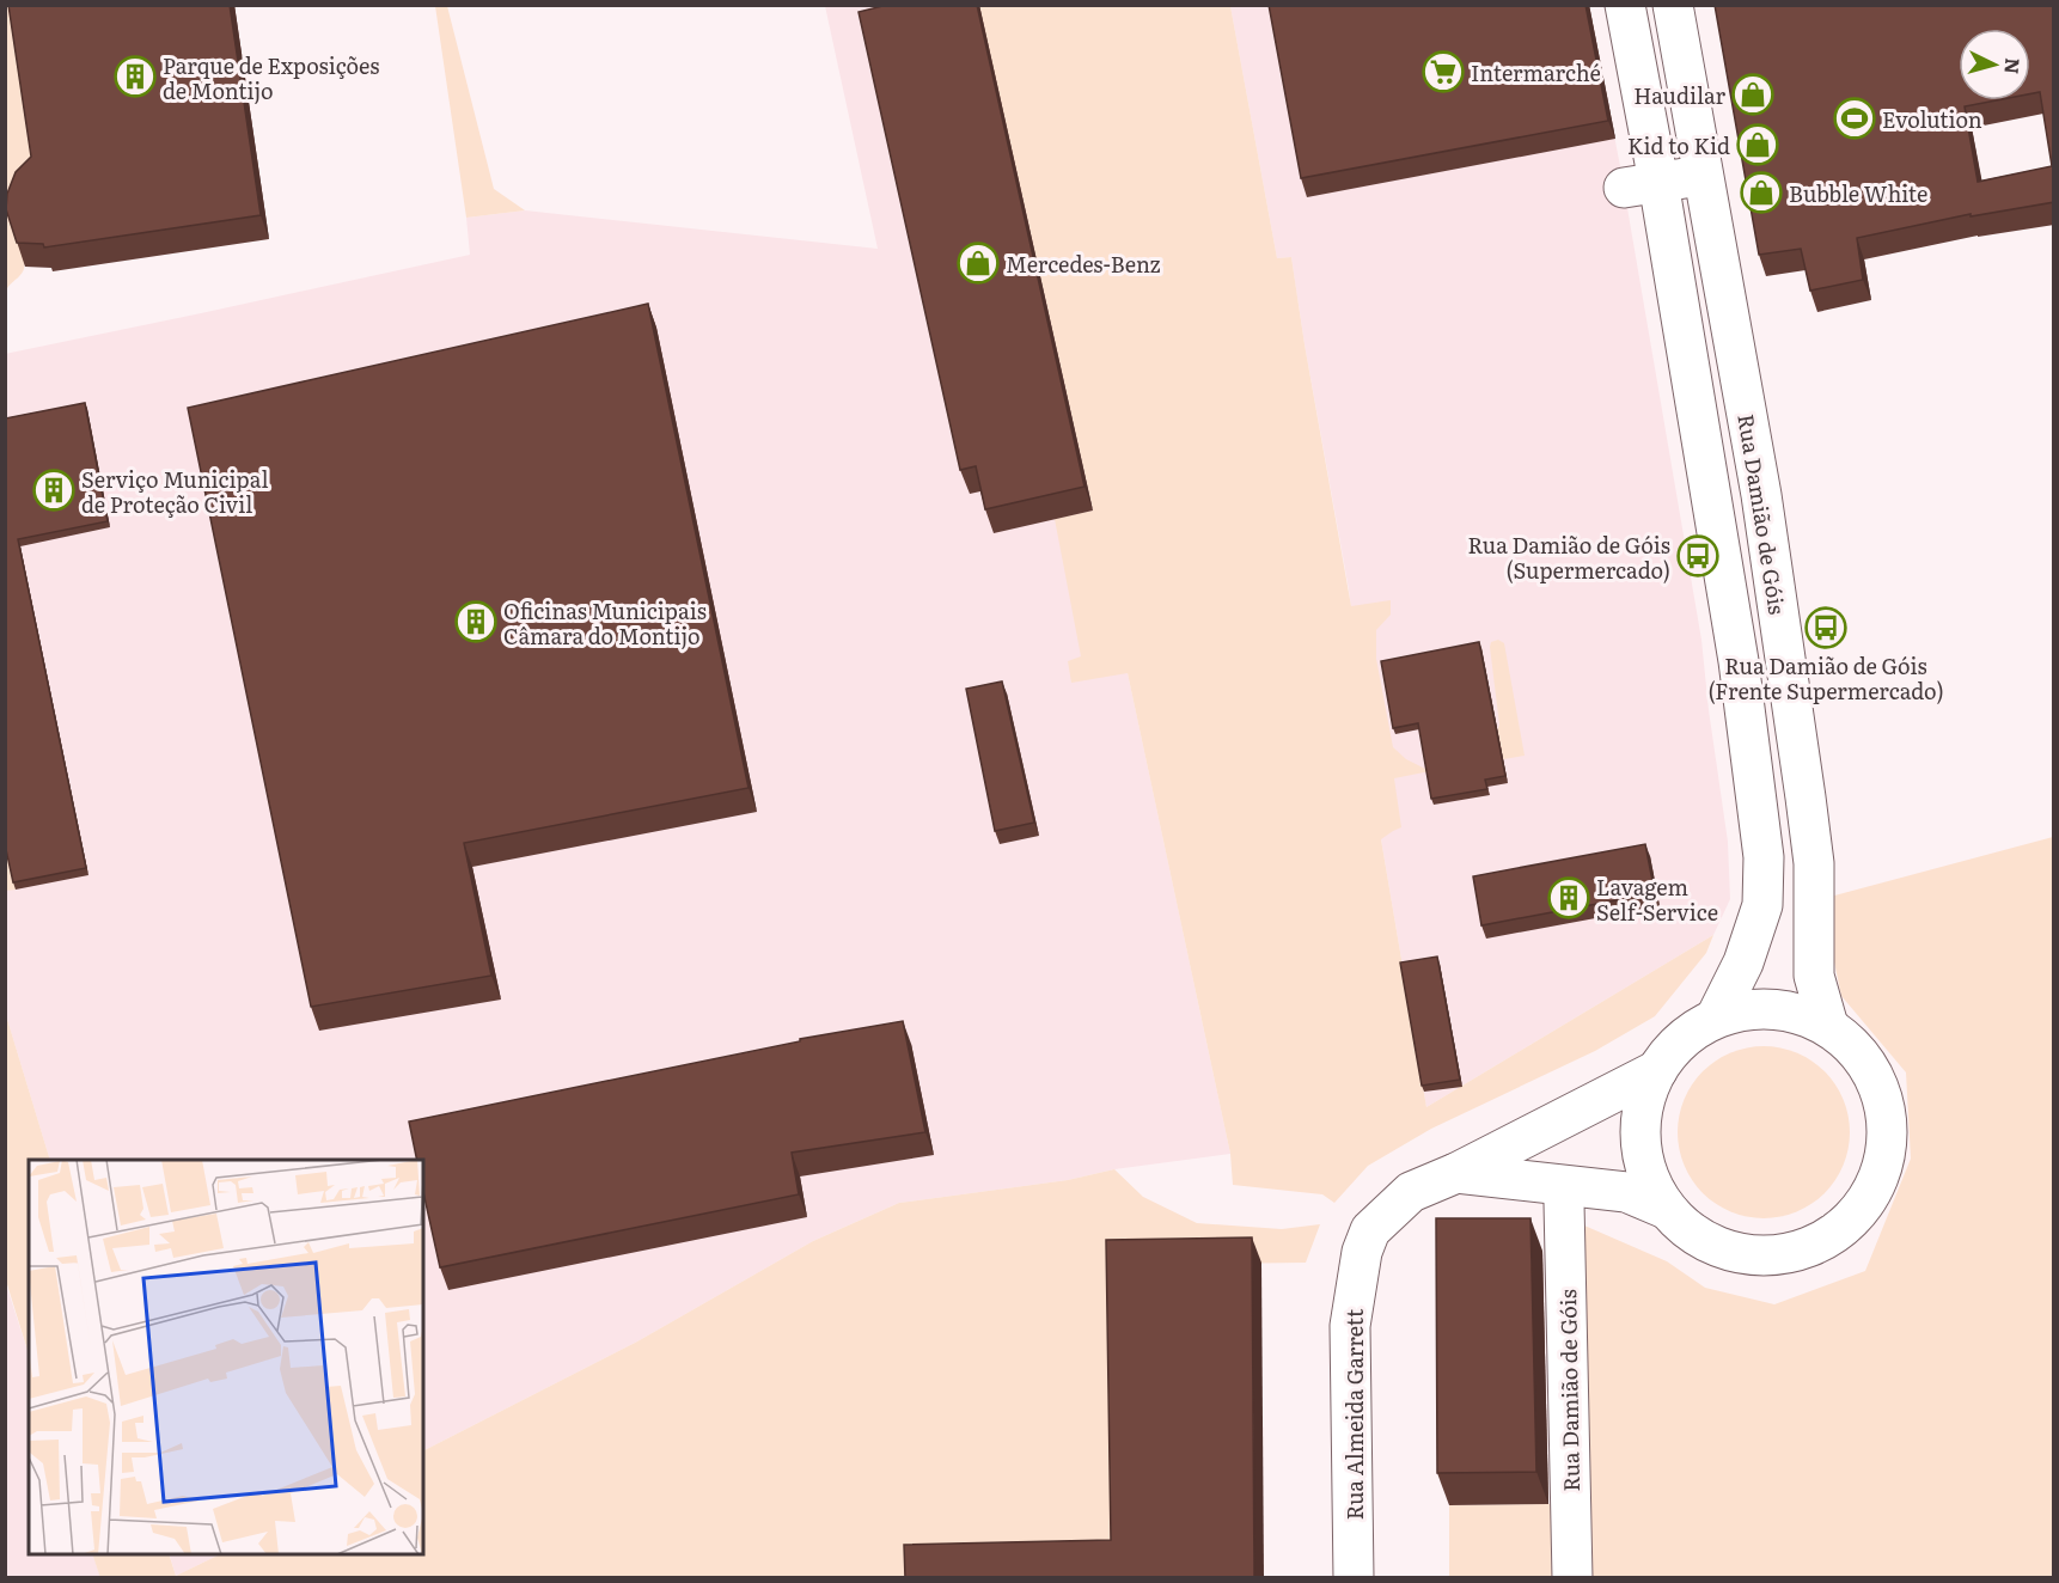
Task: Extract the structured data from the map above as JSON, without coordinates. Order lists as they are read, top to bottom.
{
  "streets": {
    "street": ["Rua Damião de Góis", "Rua Almeida Garrett"]
  },
  "crossings": [
    ["Rua Damião de Góis", "Rua Almeida Garrett"]
  ],
  "places": {
    "supermarket": ["Intermarché"],
    "building": [
      "Parque de Exposições de Montijo",
      "Serviço Municipal de Proteção Civil",
      "Oficinas Municipais Câmara do Montijo",
      "Lavagem Self-Service"
    ],
    "shop": [
      "Haudilar",
      "Kid to Kid",
      "Bubble White",
      "Mercedes-Benz"
    ],
    "sports": ["Evolution"],
    "bus stop": ["Rua Damião de Góis (Supermercado)", "Rua Damião de Góis (Frente Supermercado)"]
  },
  "north": "right"
}
